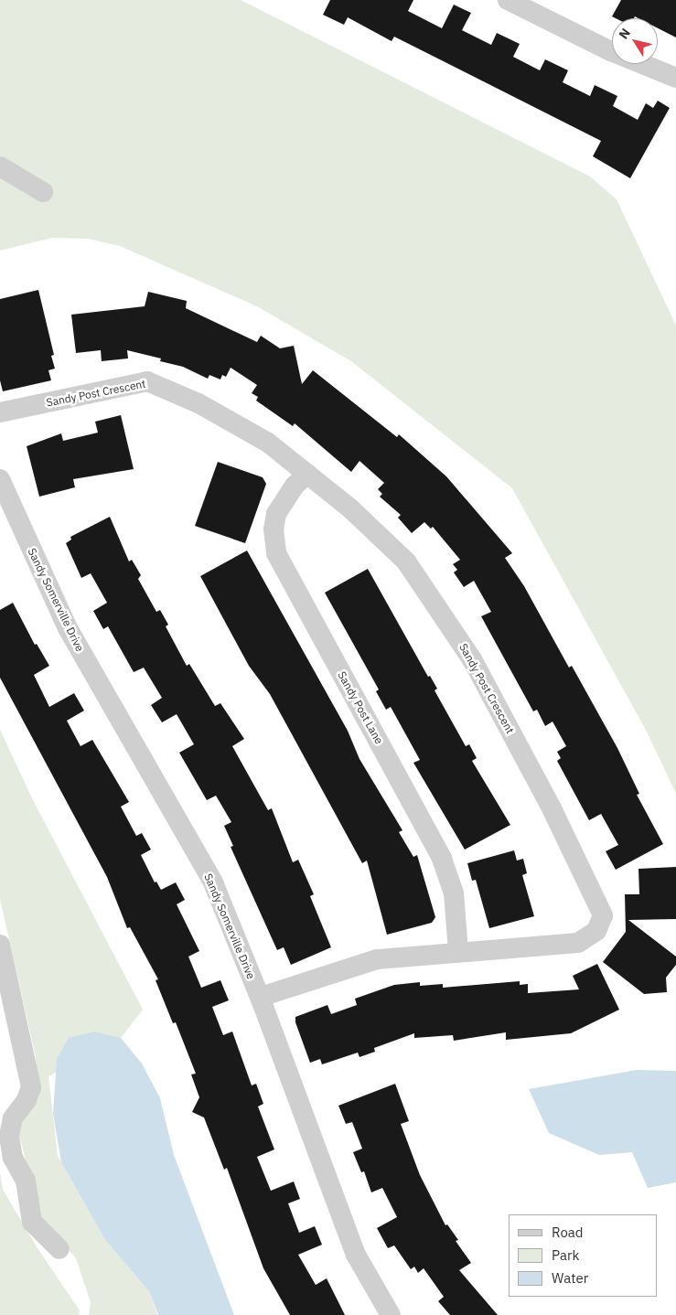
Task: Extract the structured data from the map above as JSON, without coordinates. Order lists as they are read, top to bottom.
{
  "streets": {
    "street": ["Sandy Post Crescent", "Sandy Somerville Drive", "Sandy Post Lane"]
  },
  "crossings": [
    ["Sandy Post Crescent", "Sandy Somerville Drive"],
    ["Sandy Post Crescent", "Sandy Post Lane"]
  ],
  "legend": ["Road", "Park", "Water"],
  "north": "top left"
}
